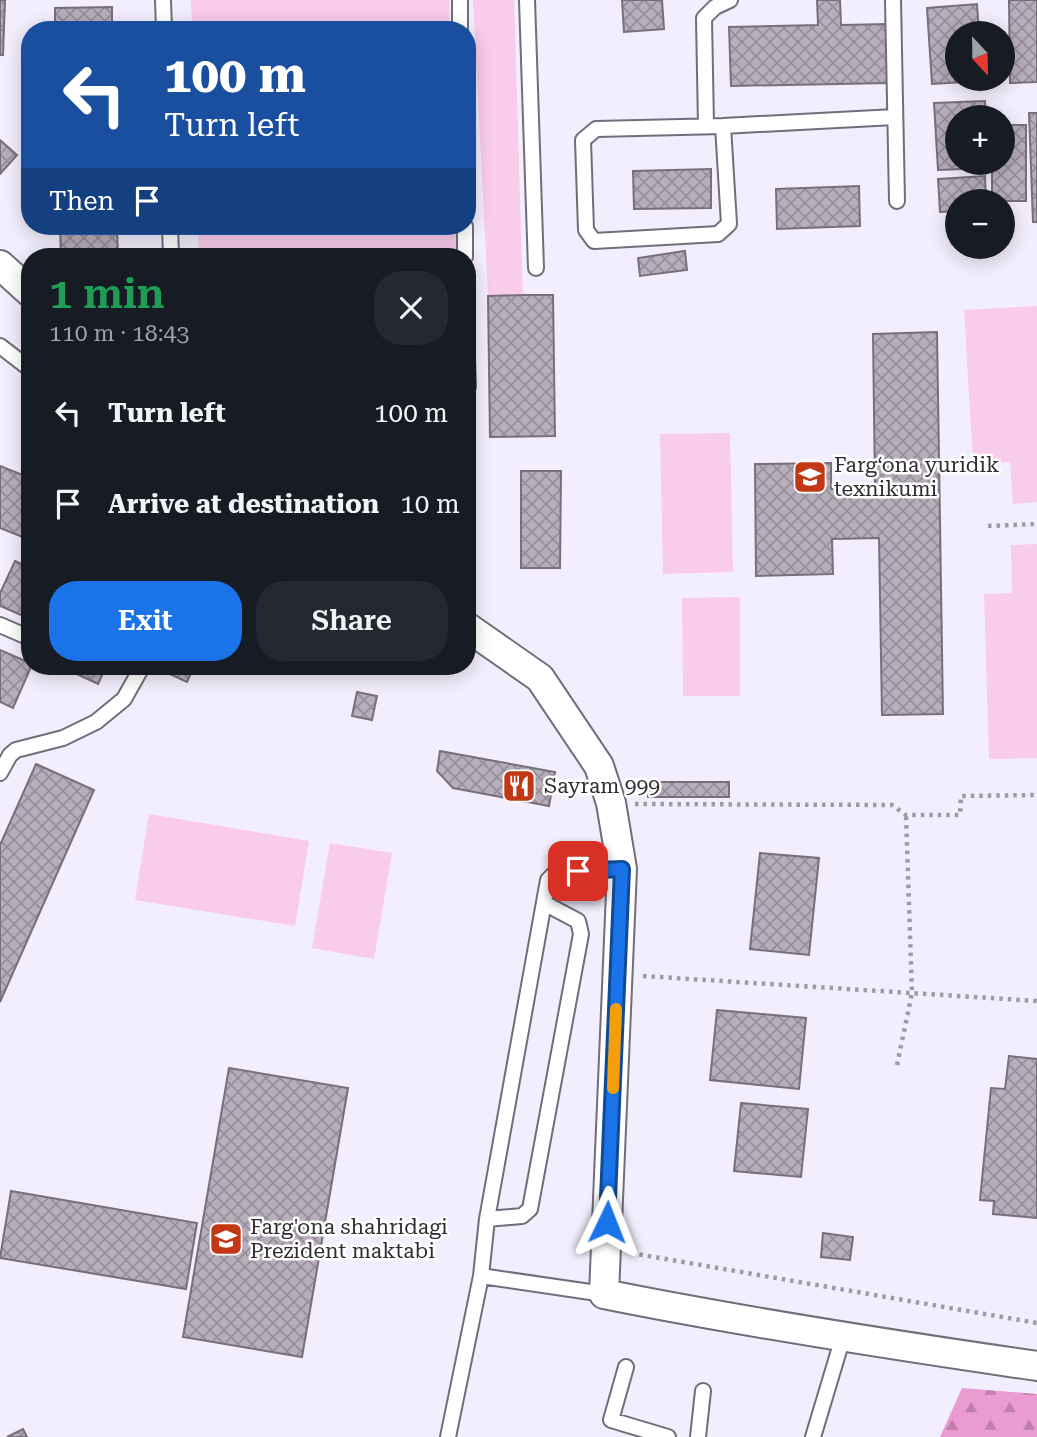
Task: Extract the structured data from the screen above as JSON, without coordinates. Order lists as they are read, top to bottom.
{
  "places": {
    "school or university": ["Farg‘ona yuridik texnikumi", "Farg'ona shahridagi Prezident maktabi"],
    "restaurant": ["Sayram 999"]
  },
  "north": "bottom",
  "page": {
    "map_buttons": ["+", "−"],
    "turn": ["100 m", "Turn left"],
    "then": "Then",
    "heading": ["1 min", "110 m · 18:43"],
    "list": [
      {
        "name": "Turn left",
        "value": "100 m"
      },
      {
        "name": "Arrive at destination",
        "value": "10 m"
      }
    ],
    "buttons": ["Exit", "Share"]
  }
}
